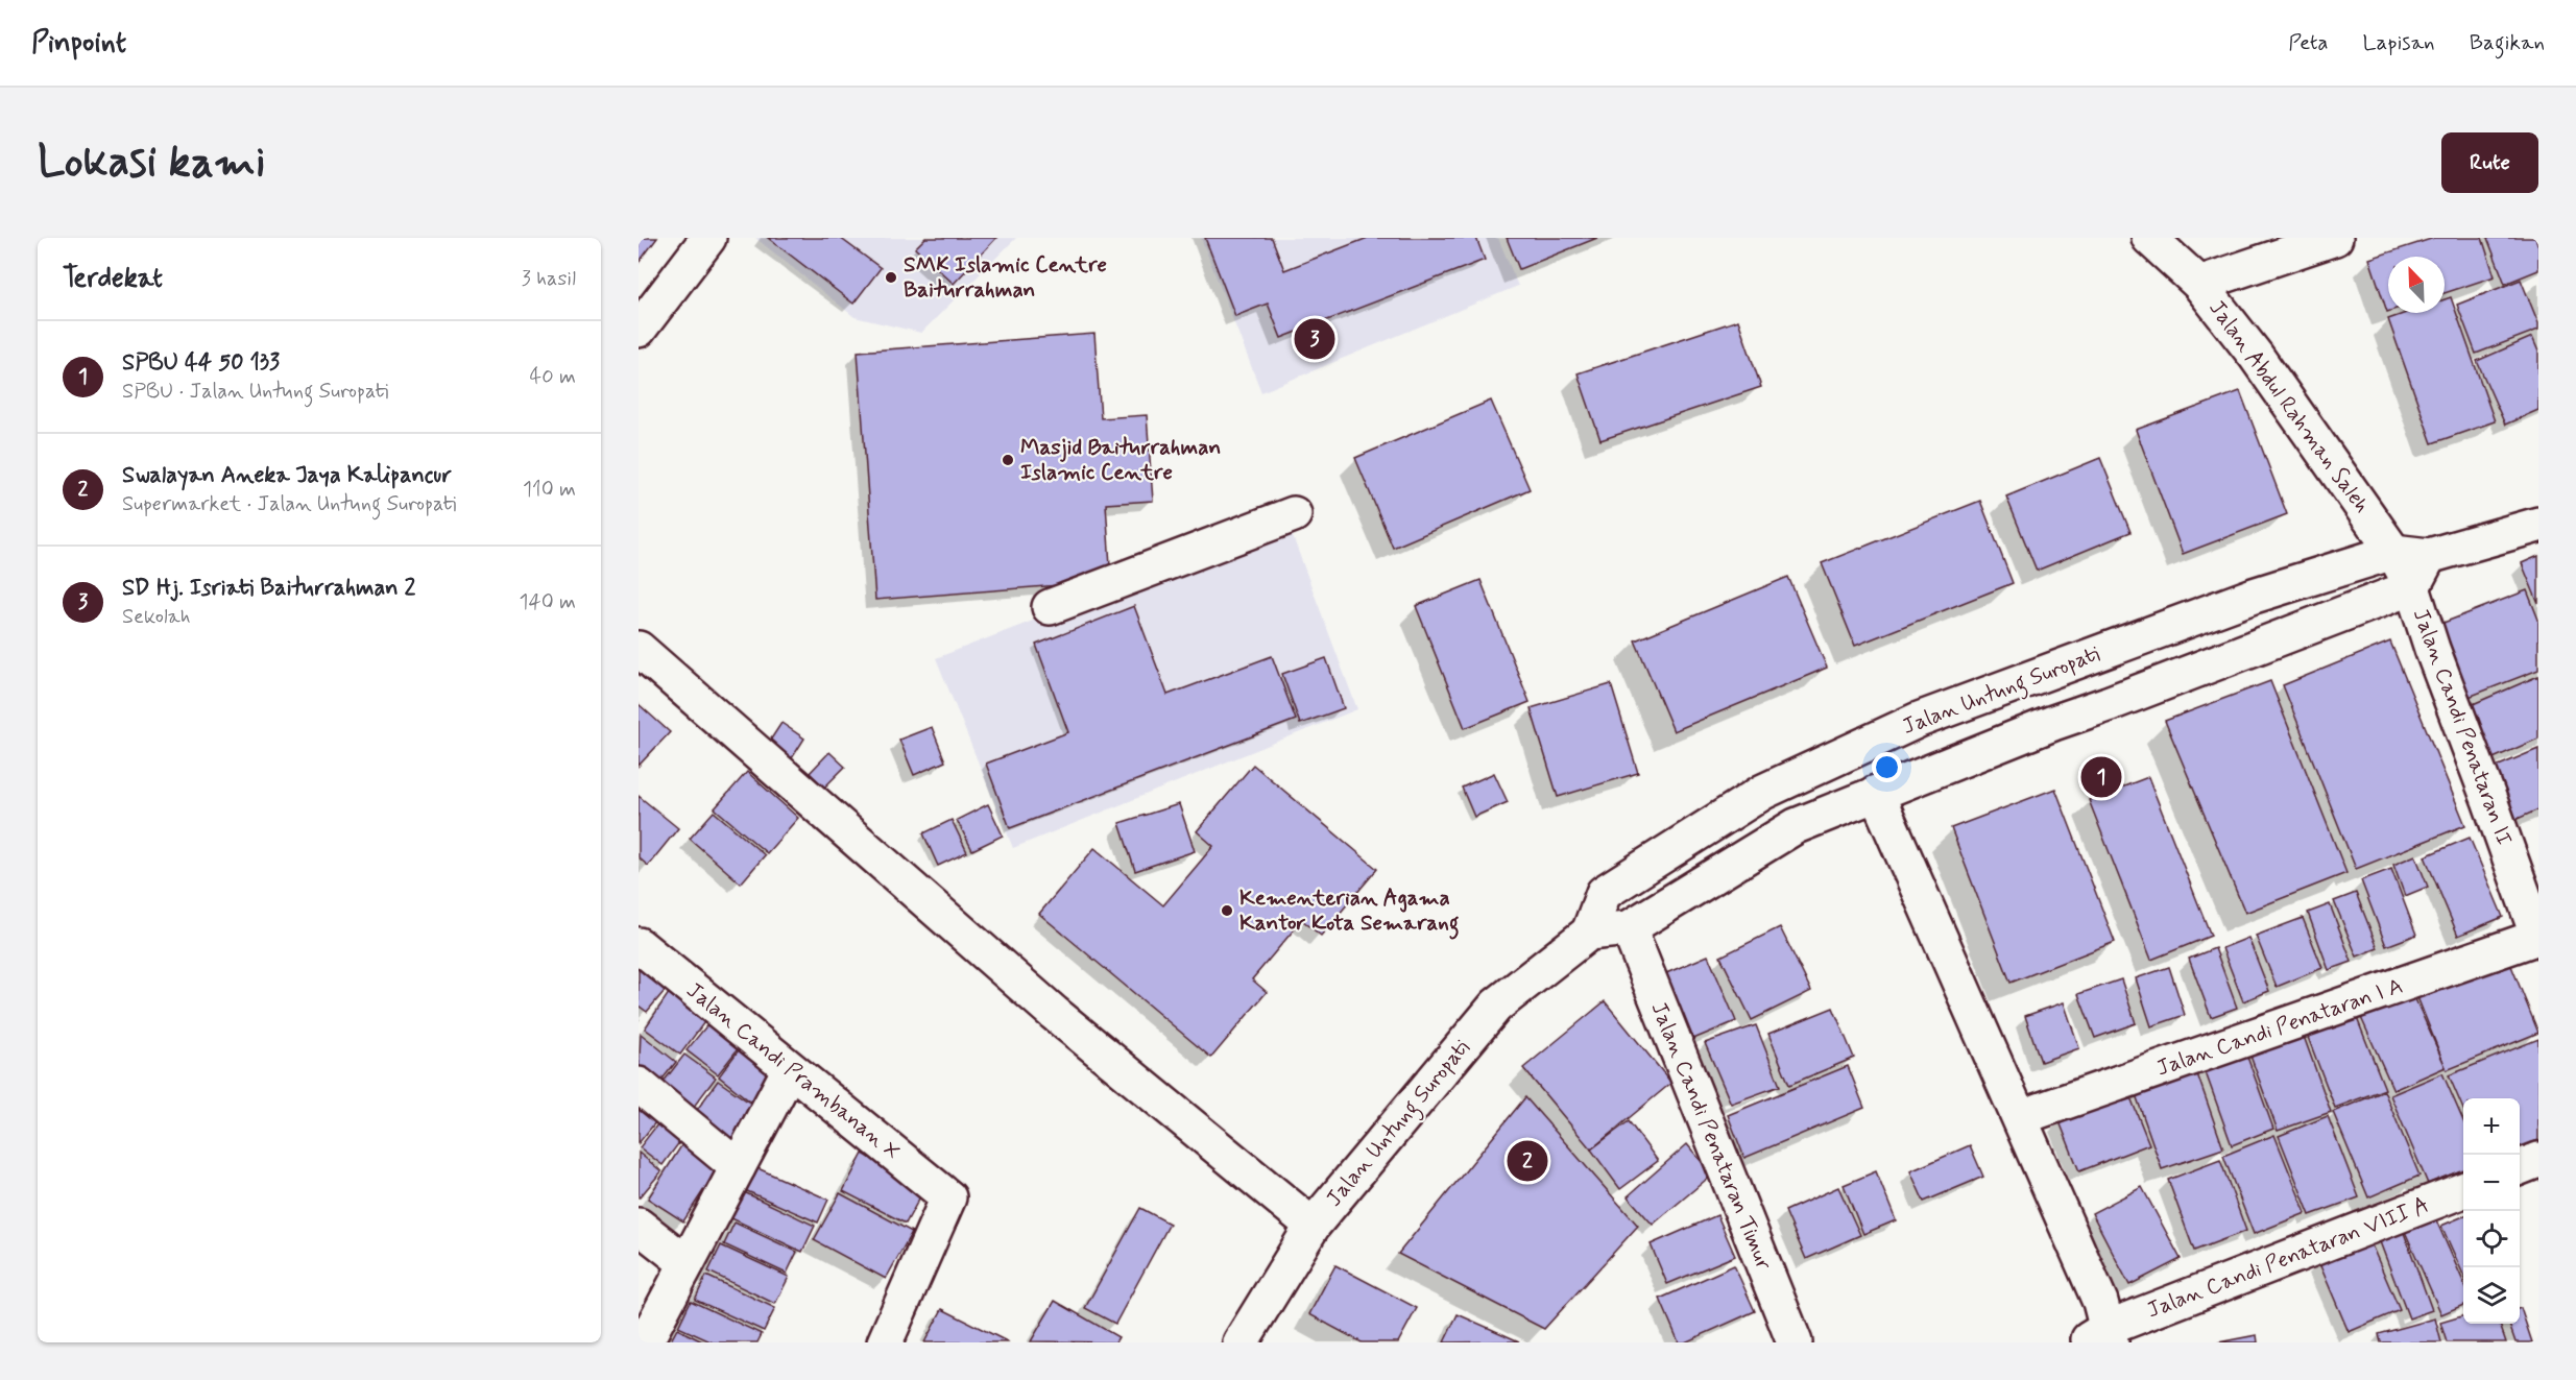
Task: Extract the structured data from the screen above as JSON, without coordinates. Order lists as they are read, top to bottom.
{
  "streets": {
    "street": [
      "Jalan Abdul Rahman Saleh",
      "Jalan Untung Suropati",
      "Jalan Candi Penataran II",
      "Jalan Candi Penataran I A",
      "Jalan Candi Prambanan X",
      "Jalan Candi Penataran Timur",
      "Jalan Candi Penataran VIII A"
    ]
  },
  "crossings": [
    ["Jalan Abdul Rahman Saleh", "Jalan Untung Suropati"],
    ["Jalan Abdul Rahman Saleh", "Jalan Candi Penataran II"],
    ["Jalan Candi Penataran II", "Jalan Candi Penataran I A"]
  ],
  "places": ["SMK Islamic Centre Baiturrahman", "Masjid Baiturrahman Islamic Centre", "Kementerian Agama Kantor Kota Semarang"],
  "north": "top left",
  "page": {
    "header": "Pinpoint",
    "nav": ["Peta", "Lapisan", "Bagikan"],
    "buttons": "Rute",
    "title": "Lokasi kami",
    "heading": ["Terdekat", "3 hasil"],
    "pins": ["3", "1", "2"],
    "list": [
      {
        "mark": "1",
        "name": "SPBU 44 50 133",
        "note": "SPBU · Jalan Untung Suropati",
        "value": "40 m"
      },
      {
        "mark": "2",
        "name": "Swalayan Aneka Jaya Kalipancur",
        "note": "Supermarket · Jalan Untung Suropati",
        "value": "110 m"
      },
      {
        "mark": "3",
        "name": "SD Hj. Isriati Baiturrahman 2",
        "note": "Sekolah",
        "value": "140 m"
      }
    ],
    "map_buttons": ["+", "−"]
  }
}
